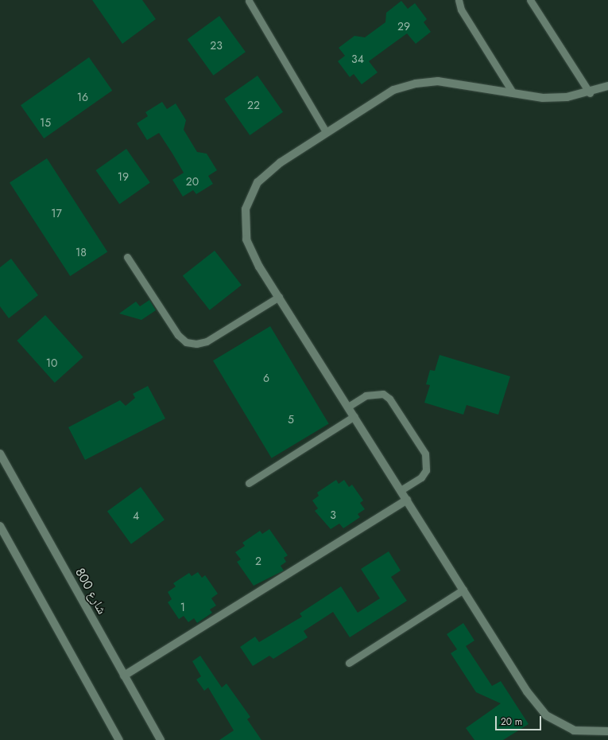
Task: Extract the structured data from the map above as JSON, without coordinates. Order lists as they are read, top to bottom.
{
  "streets": {
    "street": ["شارع 800"]
  },
  "house_numbers": [
    "29",
    "23",
    "34",
    "16",
    "22",
    "15",
    "19",
    "20",
    "17",
    "18",
    "10",
    "6",
    "5",
    "3",
    "4",
    "2",
    "1"
  ],
  "scale_bar": "20 m"
}
